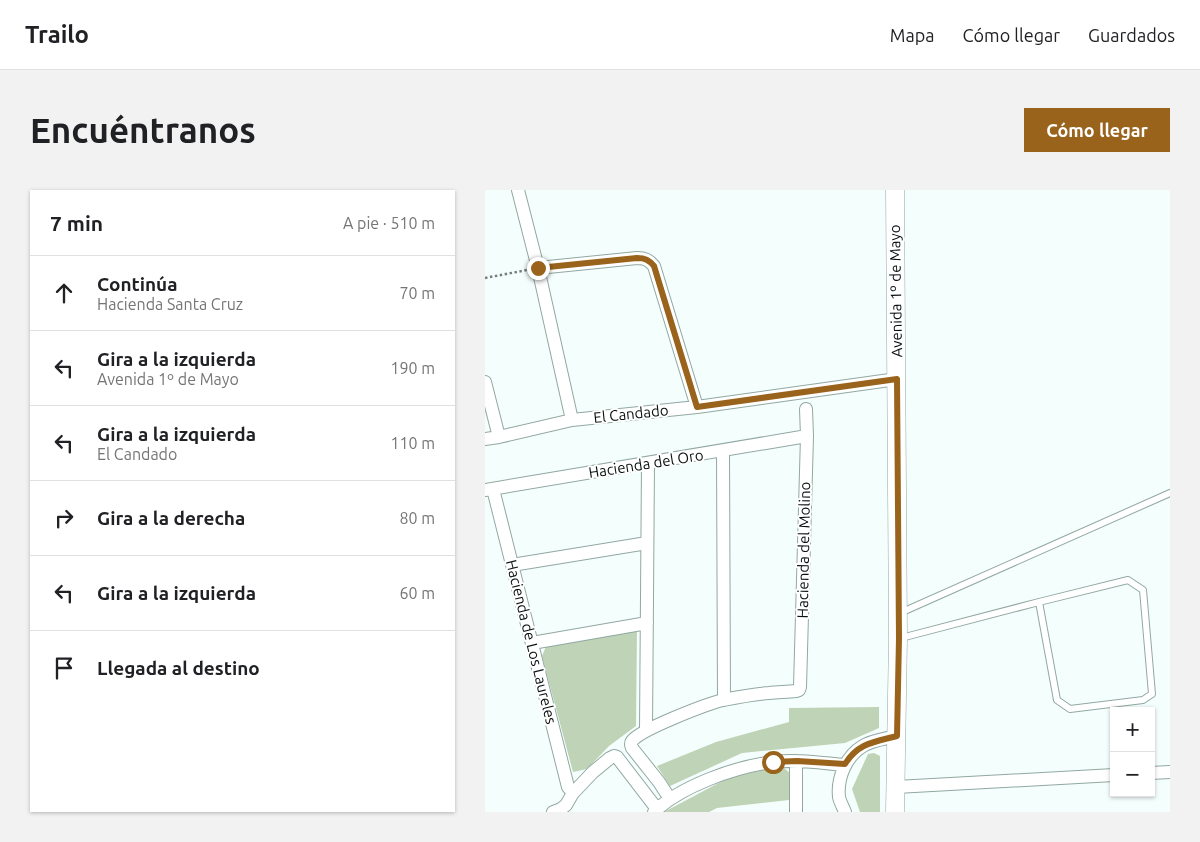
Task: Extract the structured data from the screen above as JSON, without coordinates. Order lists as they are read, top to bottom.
{
  "streets": {
    "main road": ["Avenida 1º de Mayo"],
    "street": [
      "El Candado",
      "Hacienda del Oro",
      "Hacienda del Molino",
      "Hacienda de Los Laureles"
    ]
  },
  "crossings": [
    ["Avenida 1º de Mayo", "El Candado"],
    ["Hacienda del Oro", "Hacienda del Molino"],
    ["Hacienda del Oro", "Hacienda de Los Laureles"]
  ],
  "page": {
    "header": "Trailo",
    "nav": ["Mapa", "Cómo llegar", "Guardados"],
    "buttons": "Cómo llegar",
    "title": "Encuéntranos",
    "heading": ["7 min", "A pie · 510 m"],
    "list": [
      ["Continúa", "Hacienda Santa Cruz", "70 m"],
      ["Gira a la izquierda", "Avenida 1º de Mayo", "190 m"],
      ["Gira a la izquierda", "El Candado", "110 m"],
      ["Gira a la derecha", "80 m"],
      ["Gira a la izquierda", "60 m"],
      "Llegada al destino"
    ],
    "map_buttons": ["+", "−"]
  }
}
